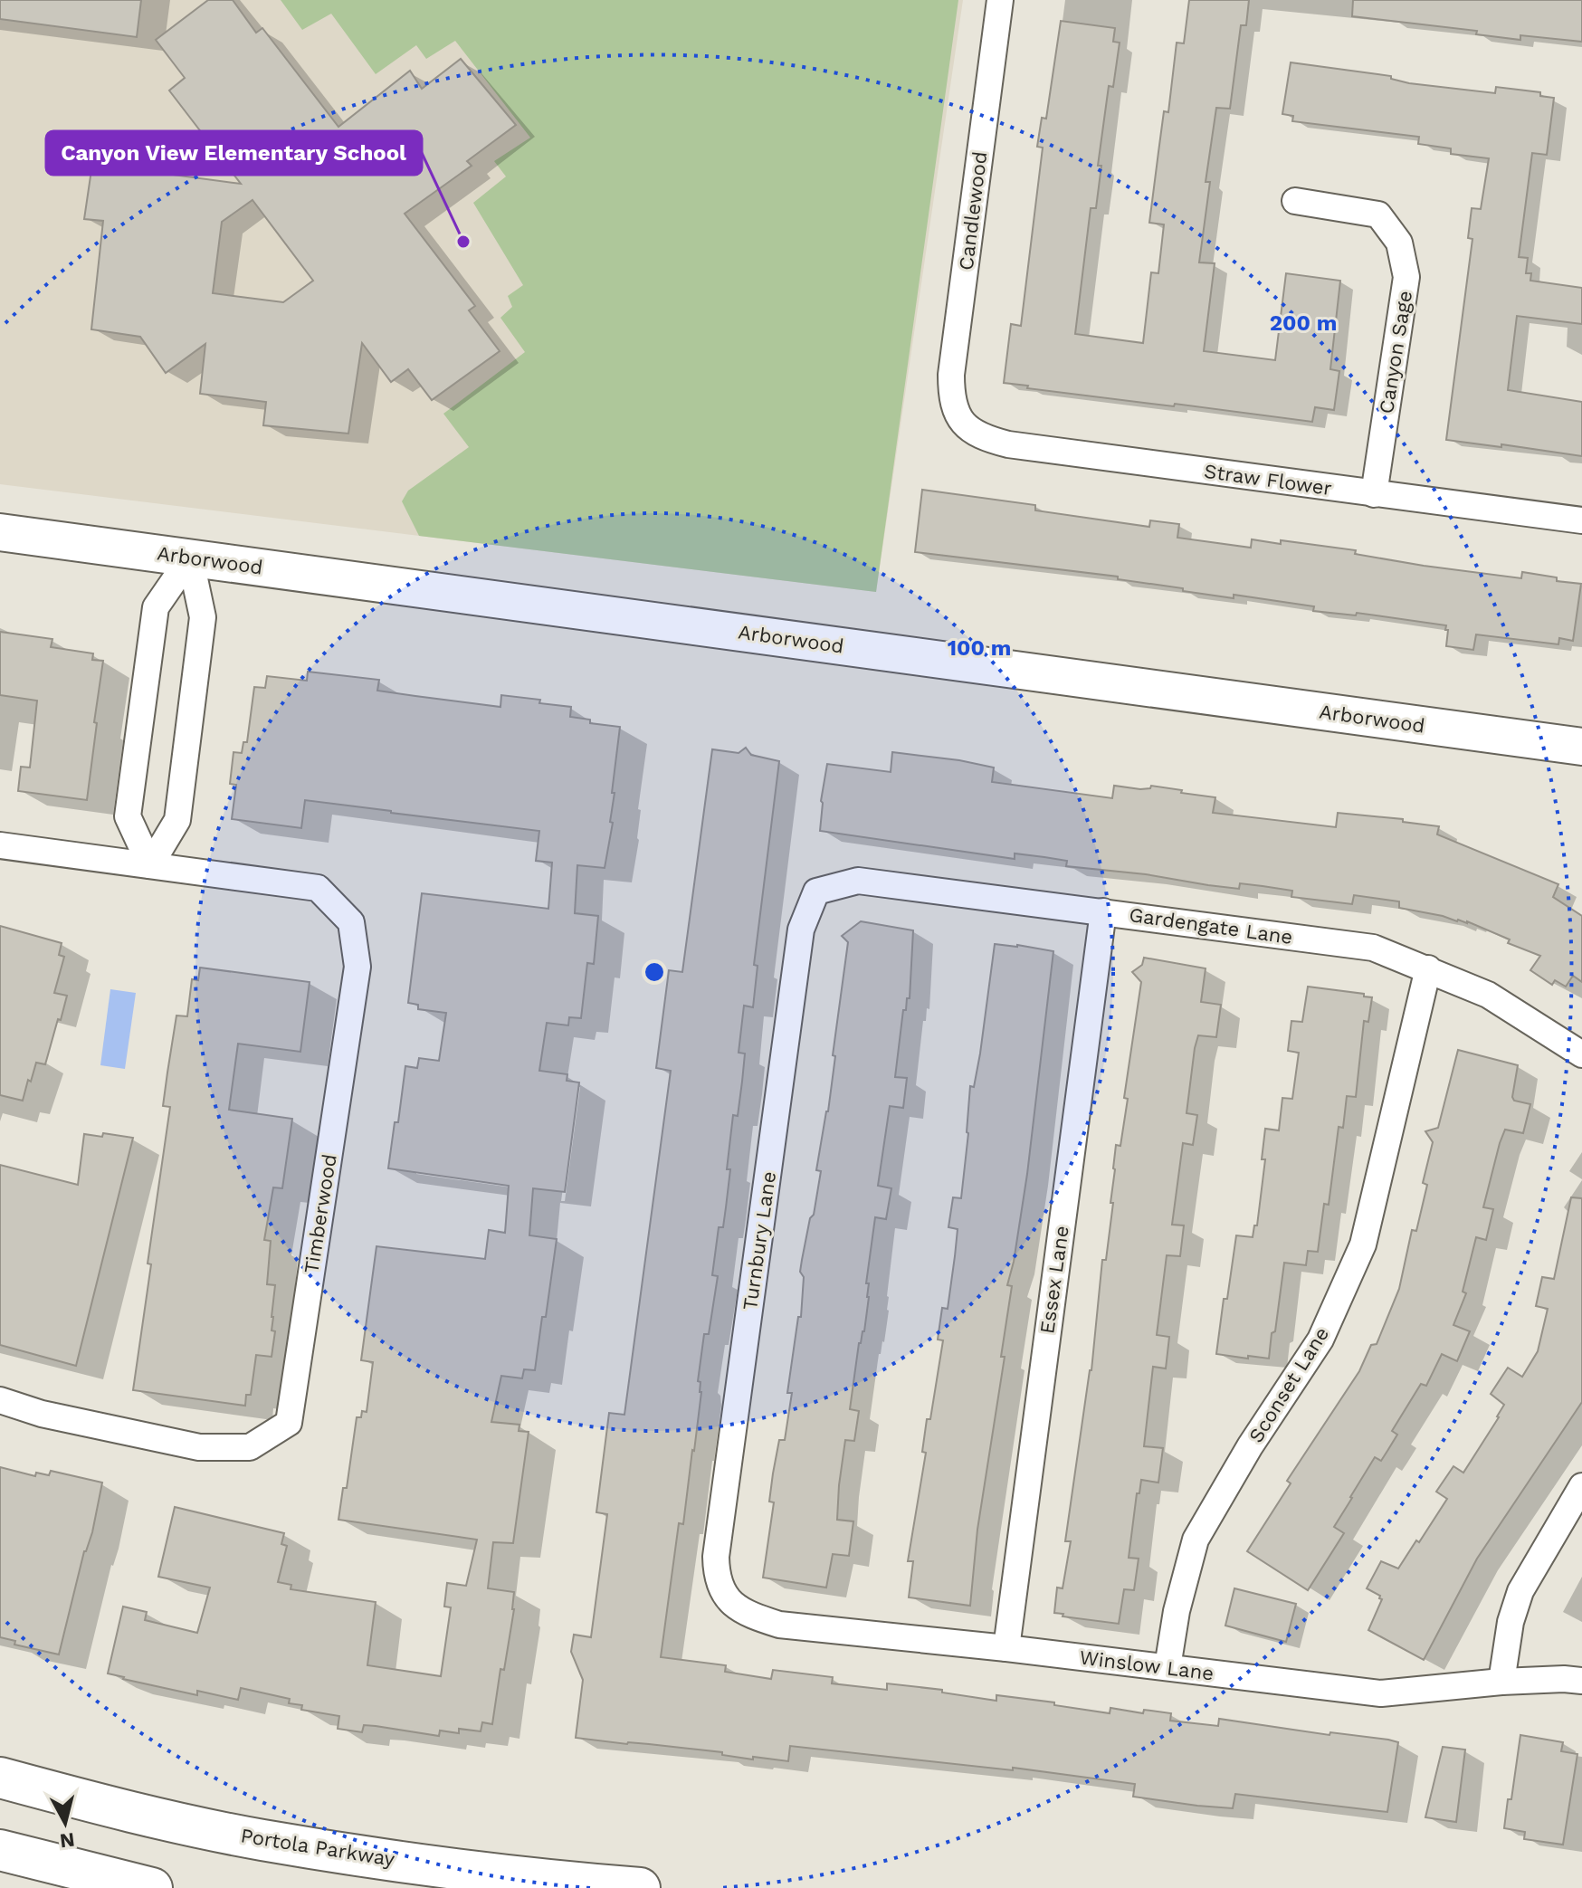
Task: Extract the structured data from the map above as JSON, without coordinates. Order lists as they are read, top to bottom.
{
  "streets": {
    "main road": ["Portola Parkway"],
    "street": [
      "Candlewood",
      "Canyon Sage",
      "Straw Flower",
      "Arborwood",
      "Gardengate Lane",
      "Timberwood",
      "Turnbury Lane",
      "Essex Lane",
      "Sconset Lane",
      "Winslow Lane"
    ]
  },
  "crossings": [
    ["Candlewood", "Straw Flower"],
    ["Canyon Sage", "Straw Flower"],
    ["Gardengate Lane", "Turnbury Lane"],
    ["Gardengate Lane", "Essex Lane"],
    ["Gardengate Lane", "Sconset Lane"],
    ["Turnbury Lane", "Winslow Lane"],
    ["Essex Lane", "Winslow Lane"],
    ["Sconset Lane", "Winslow Lane"]
  ],
  "places": ["Canyon View Elementary School"],
  "north": "bottom",
  "rings": ["200 m", "100 m"]
}
